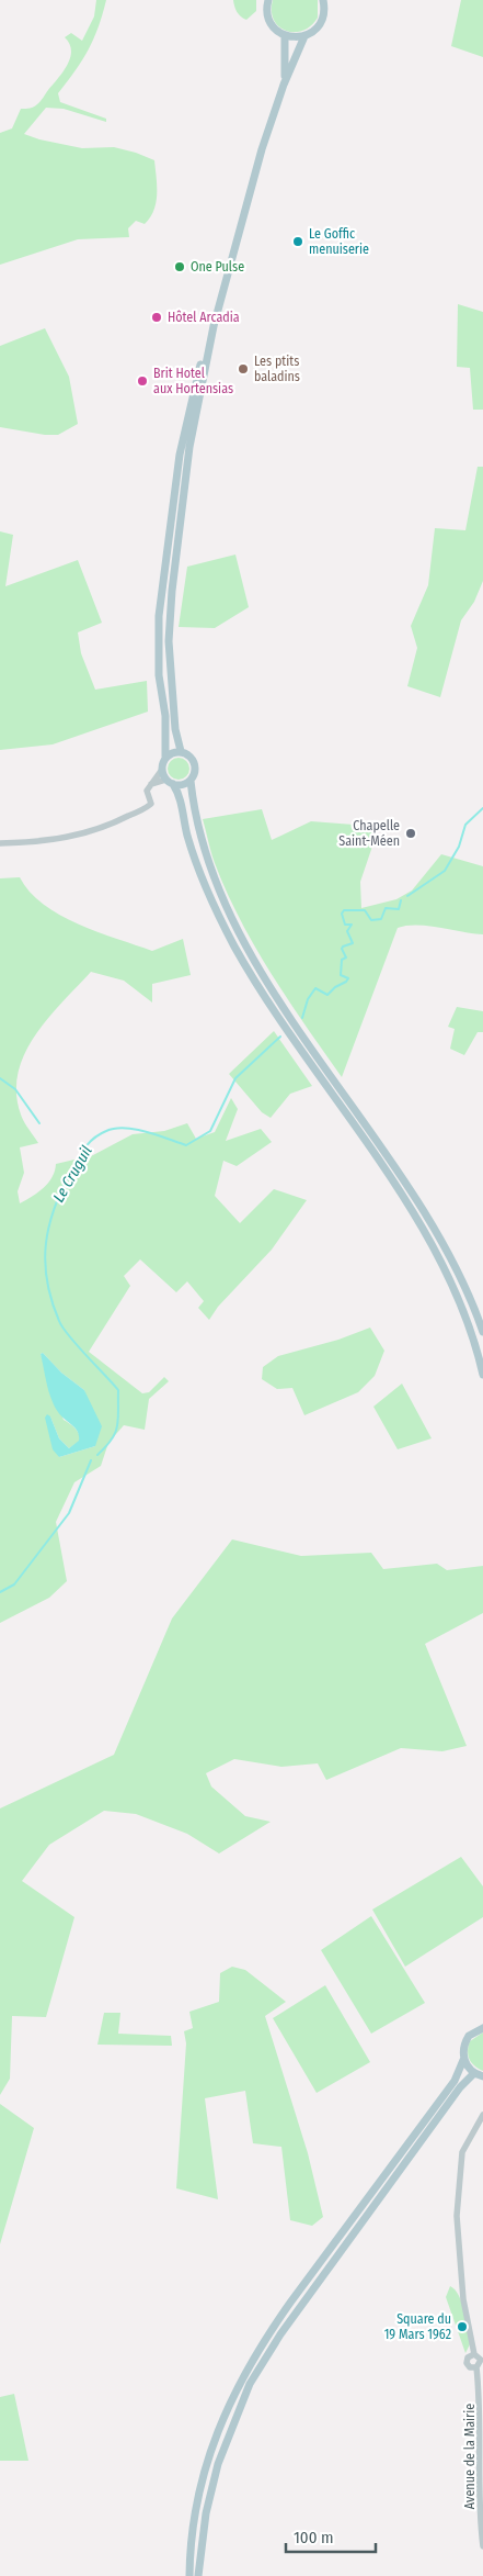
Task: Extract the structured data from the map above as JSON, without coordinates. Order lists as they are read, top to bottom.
{
  "streets": {
    "street": ["Avenue de la Mairie"]
  },
  "water": ["Le Cruguil"],
  "places": [
    "Le Goffic menuiserie",
    "One Pulse",
    "Hôtel Arcadia",
    "Les ptits baladins",
    "Brit Hotel aux Hortensias",
    "Chapelle Saint-Méen",
    "Square du 19 Mars 1962"
  ],
  "scale_bar": "100 m"
}
